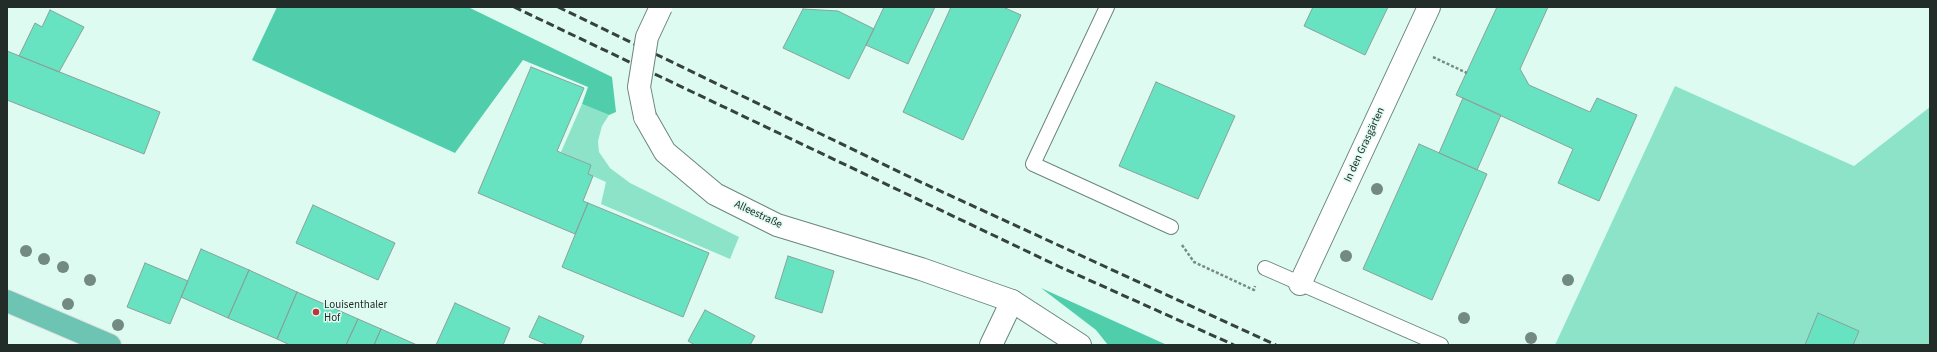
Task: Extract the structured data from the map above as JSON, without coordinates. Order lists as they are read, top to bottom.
{
  "streets": {
    "street": ["In den Grasgärten", "Alleestraße"]
  },
  "places": ["Louisenthaler Hof"]
}
